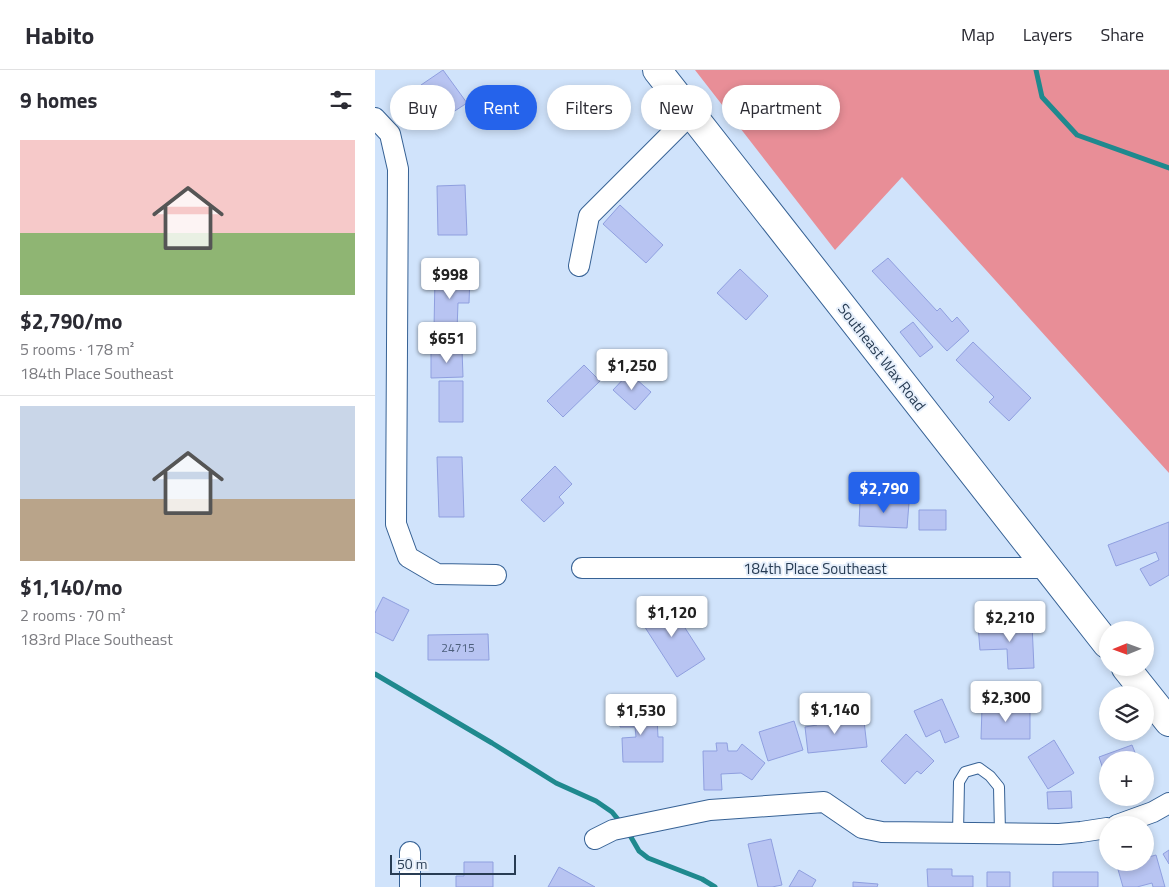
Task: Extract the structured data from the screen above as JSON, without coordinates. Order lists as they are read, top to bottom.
{
  "streets": {
    "street": ["Southeast Wax Road", "184th Place Southeast"]
  },
  "crossings": [
    ["Southeast Wax Road", "184th Place Southeast"]
  ],
  "house_numbers": ["24715"],
  "scale_bar": "50 m",
  "north": "left",
  "page": {
    "header": "Habito",
    "nav": ["Map", "Layers", "Share"],
    "heading": "9 homes",
    "chip": [
      "Buy",
      "Rent",
      "Filters",
      "New",
      "Apartment"
    ],
    "list": [
      {
        "name": "$2,790/mo",
        "note": "5 rooms · 178 m² · 184th Place Southeast"
      },
      {
        "name": "$1,140/mo",
        "note": "2 rooms · 70 m² · 183rd Place Southeast"
      }
    ],
    "price": [
      "$998",
      "$651",
      "$1,250",
      "$2,790",
      "$1,120",
      "$2,210",
      "$2,300",
      "$1,140",
      "$1,530"
    ],
    "map_buttons": ["+", "−"],
    "scale": "50 m"
  }
}
